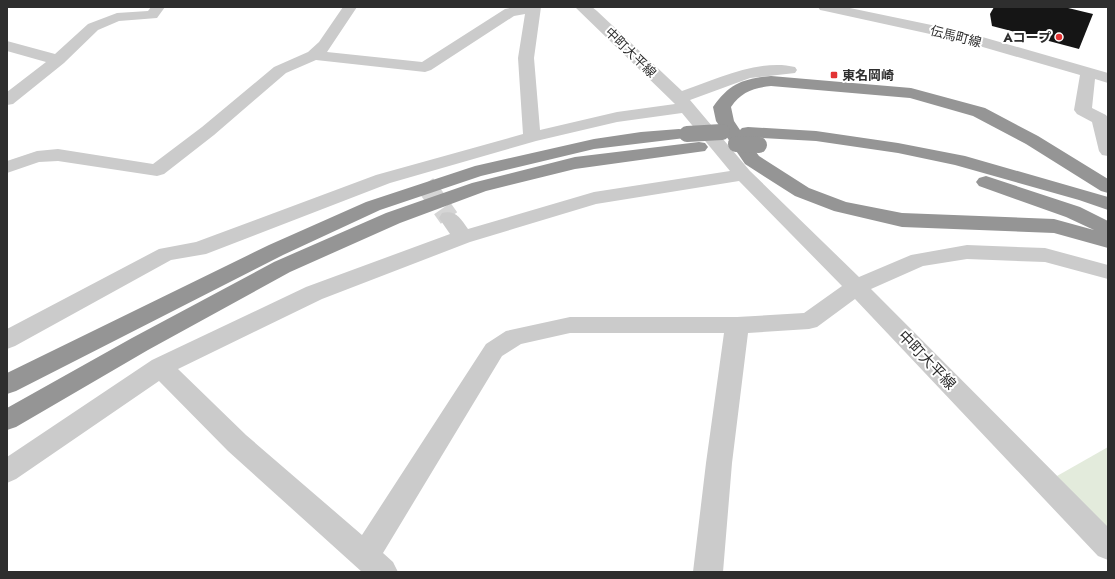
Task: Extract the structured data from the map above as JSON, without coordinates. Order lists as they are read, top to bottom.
{
  "streets": {
    "street": ["伝馬町線", "中町大平線"]
  },
  "places": {
    "other": ["Aコープ"],
    "transit": ["東名岡崎"]
  }
}
